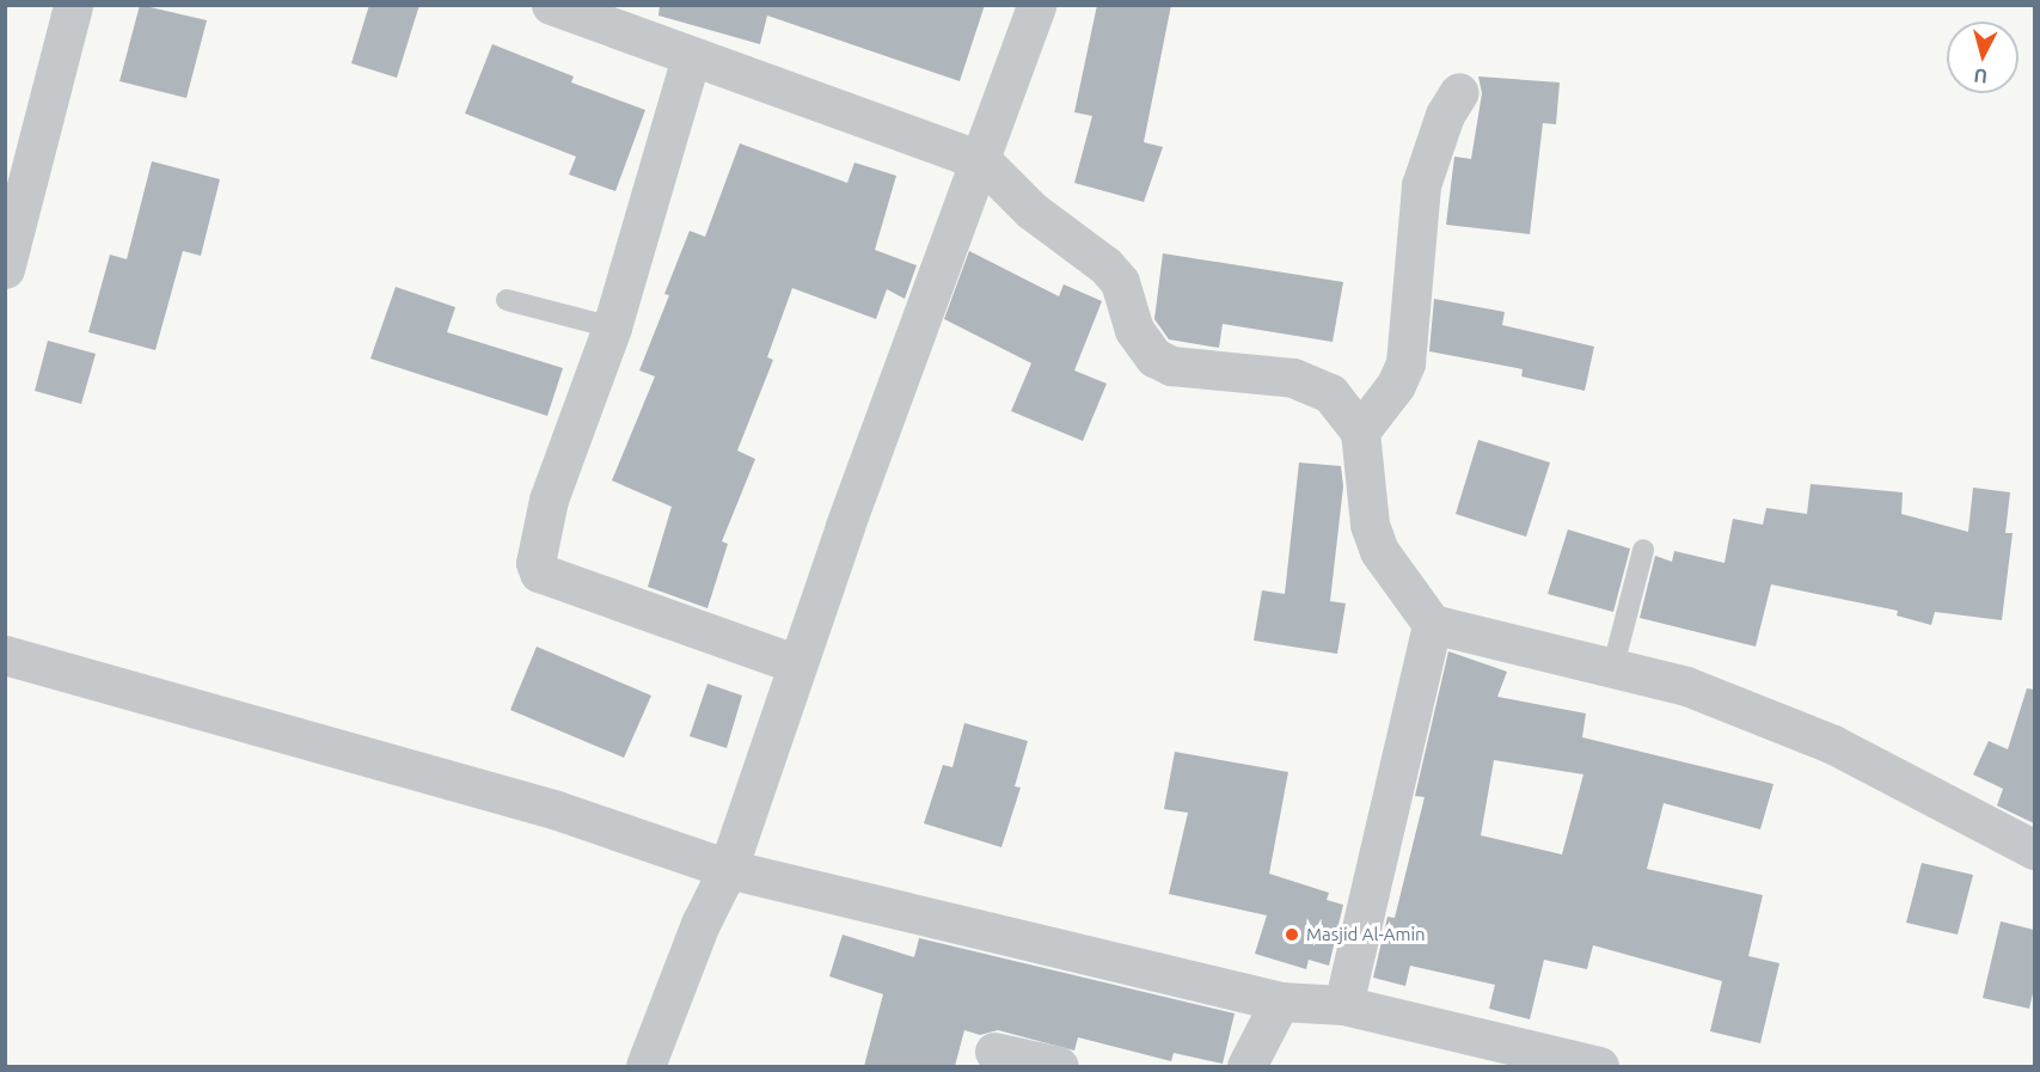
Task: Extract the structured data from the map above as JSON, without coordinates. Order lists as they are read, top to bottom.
{
  "places": ["Masjid Al-Amin"],
  "north": "bottom"
}
